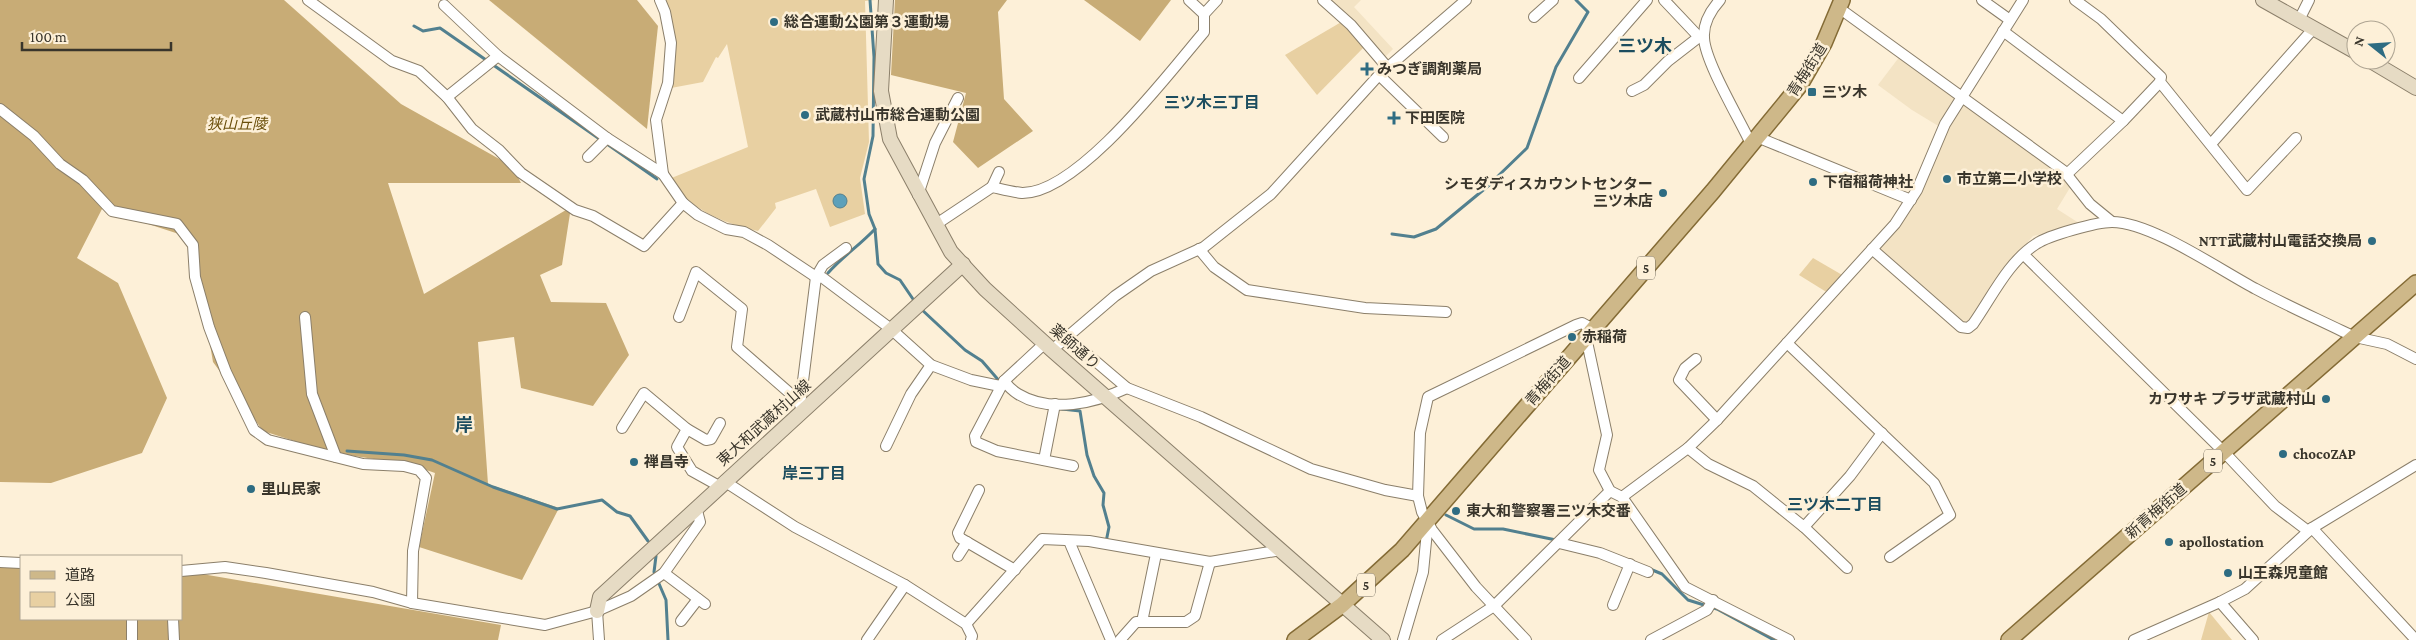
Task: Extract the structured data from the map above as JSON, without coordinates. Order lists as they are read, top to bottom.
{
  "streets": {
    "main road": ["青梅街道", "5", "新青梅街道"],
    "street": ["薬師通り", "東大和武蔵村山線"]
  },
  "crossings": [
    ["青梅街道", "薬師通り"],
    ["薬師通り", "東大和武蔵村山線"]
  ],
  "districts": [
    "三ツ木",
    "三ツ木三丁目",
    "岸",
    "岸三丁目",
    "三ツ木二丁目"
  ],
  "parks": ["狭山丘陵"],
  "places": {
    "other": [
      "総合運動公園第３運動場",
      "武蔵村山市総合運動公園",
      "市立第二小学校",
      "下宿稲荷神社",
      "シモダディスカウントセンター 三ツ木店",
      "NTT武蔵村山電話交換局",
      "赤稲荷",
      "カワサキ プラザ武蔵村山",
      "chocoZAP",
      "禅昌寺",
      "里山民家",
      "東大和警察署三ツ木交番",
      "apollostation",
      "山王森児童館"
    ],
    "health": ["みつぎ調剤薬局", "下田医院"],
    "transit": ["三ツ木"]
  },
  "legend": ["道路", "公園"],
  "scale_bar": "100 m",
  "north": "left"
}
